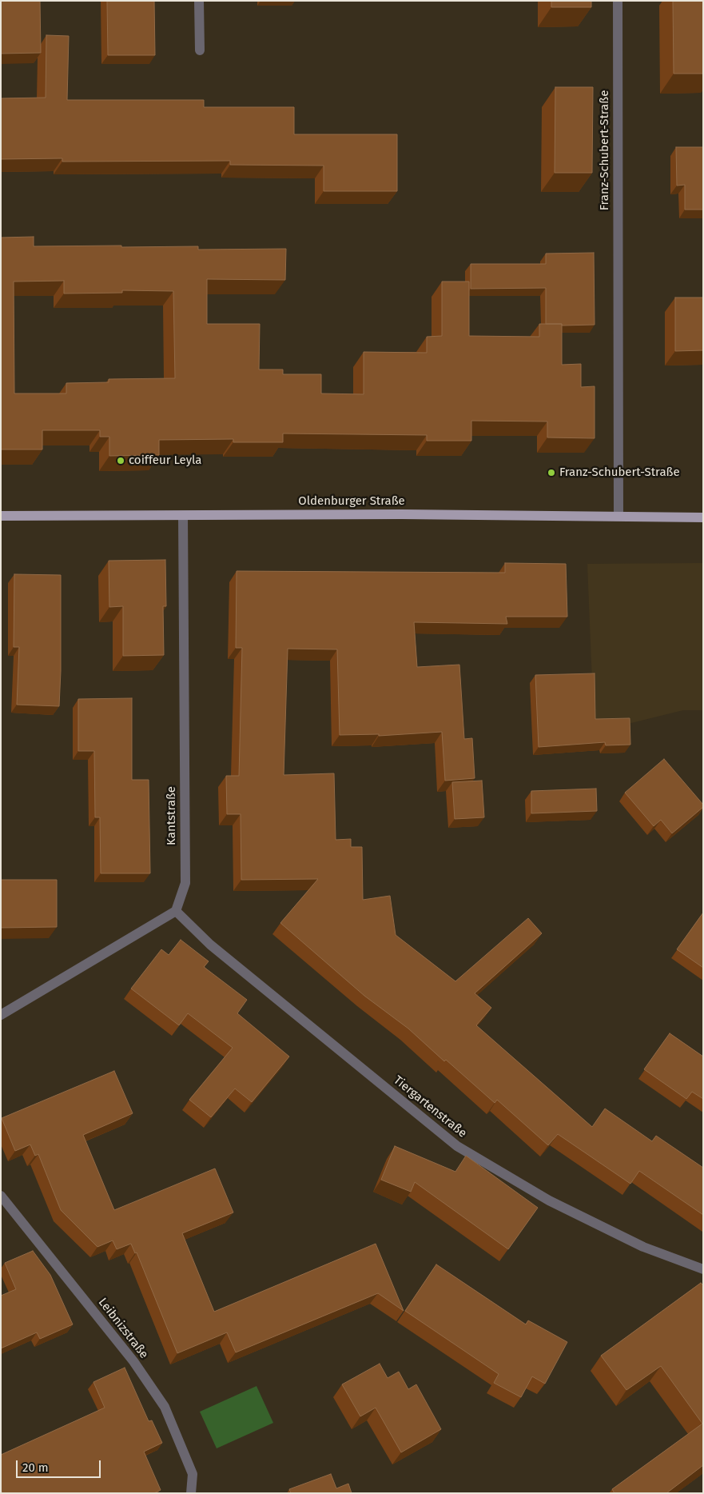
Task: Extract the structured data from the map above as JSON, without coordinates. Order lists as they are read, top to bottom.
{
  "streets": {
    "main road": ["Oldenburger Straße"],
    "street": [
      "Franz-Schubert-Straße",
      "Kantstraße",
      "Tiergartenstraße",
      "Leibnizstraße"
    ]
  },
  "crossings": [
    ["Franz-Schubert-Straße", "Oldenburger Straße"],
    ["Oldenburger Straße", "Kantstraße"],
    ["Kantstraße", "Tiergartenstraße"]
  ],
  "places": ["coiffeur Leyla", "Franz-Schubert-Straße"],
  "scale_bar": "20 m"
}
